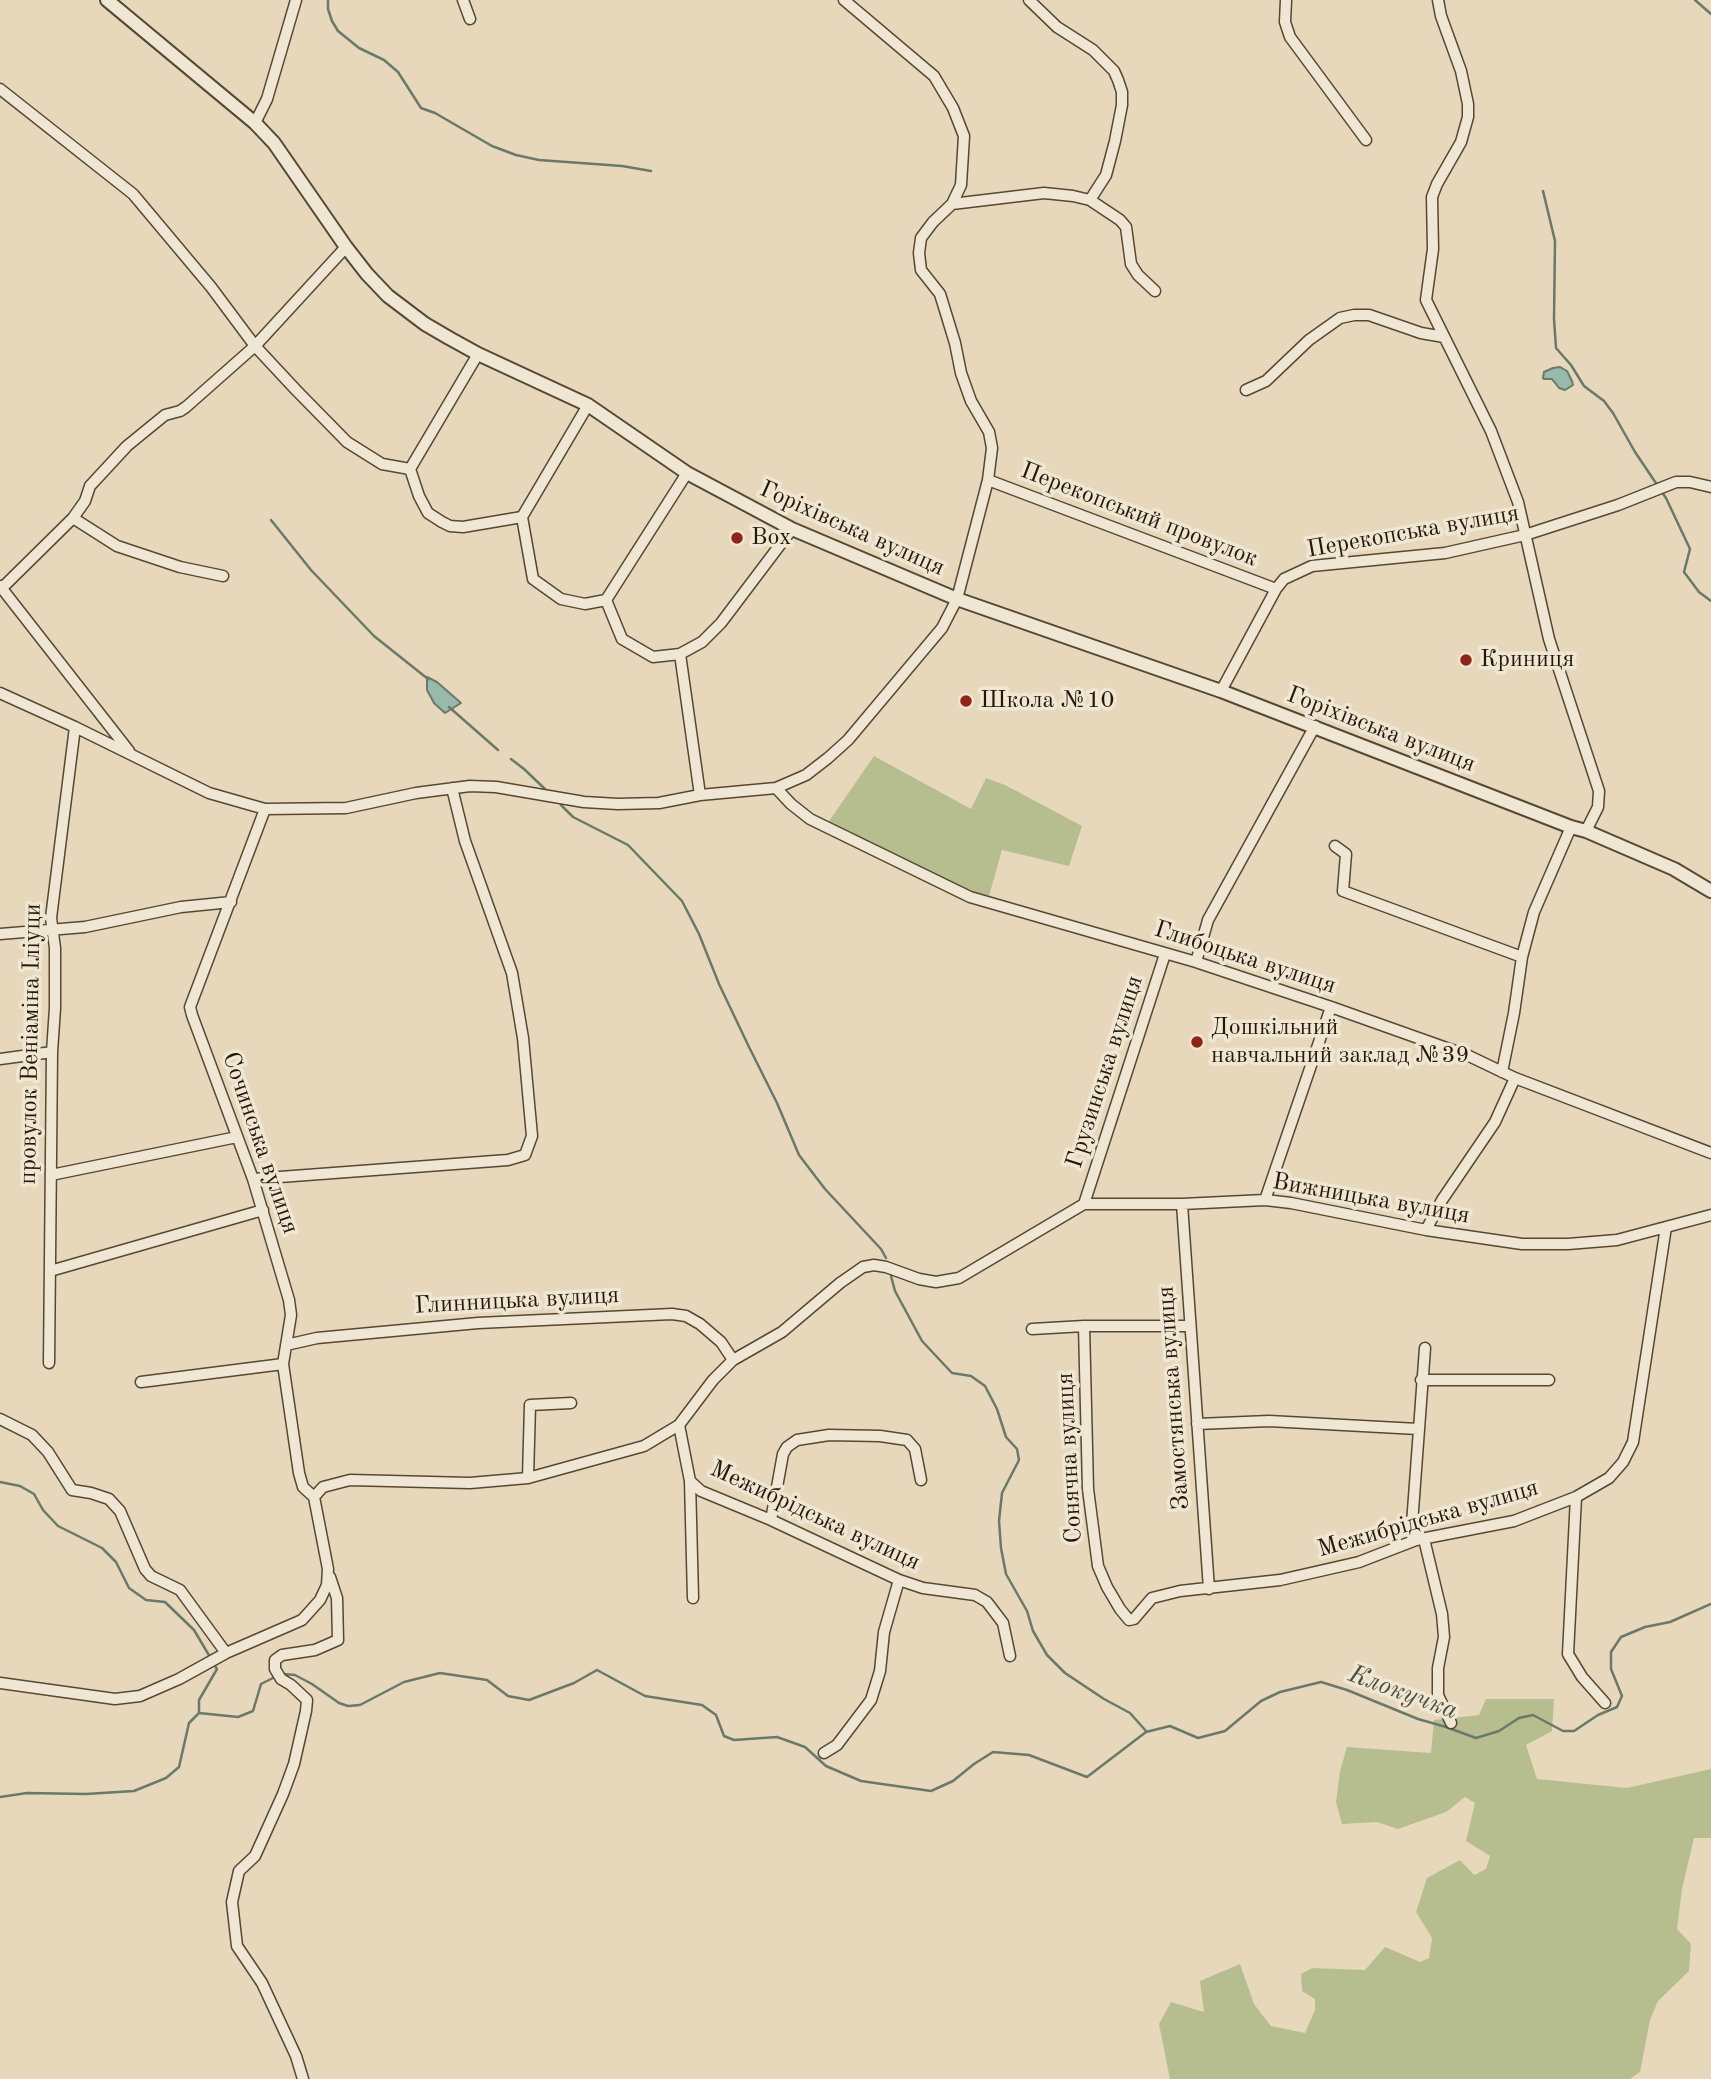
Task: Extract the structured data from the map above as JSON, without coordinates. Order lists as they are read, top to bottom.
{
  "streets": {
    "street": [
      "Перекопський провулок",
      "Горіхівська вулиця",
      "Перекопська вулиця",
      "Глибоцька вулиця",
      "провулок Веніаміна Іліуци",
      "Грузинська вулиця",
      "Сочинська вулиця",
      "Вижницька вулиця",
      "Глинницька вулиця",
      "Замостянська вулиця",
      "Сонячна вулиця",
      "Межибрідська вулиця"
    ]
  },
  "crossings": [
    ["Перекопський провулок", "Перекопська вулиця"],
    ["Горіхівська вулиця", "Перекопська вулиця"],
    ["Глибоцька вулиця", "Грузинська вулиця"],
    ["Грузинська вулиця", "Вижницька вулиця"],
    ["Сочинська вулиця", "Глинницька вулиця"],
    ["Вижницька вулиця", "Замостянська вулиця"],
    ["Вижницька вулиця", "Межибрідська вулиця"],
    ["Замостянська вулиця", "Межибрідська вулиця"],
    ["Сонячна вулиця", "Межибрідська вулиця"]
  ],
  "water": ["Клокучка"],
  "places": [
    "Box",
    "Криниця",
    "Школа №10",
    "Дошкільний навчальний заклад №39"
  ]
}
